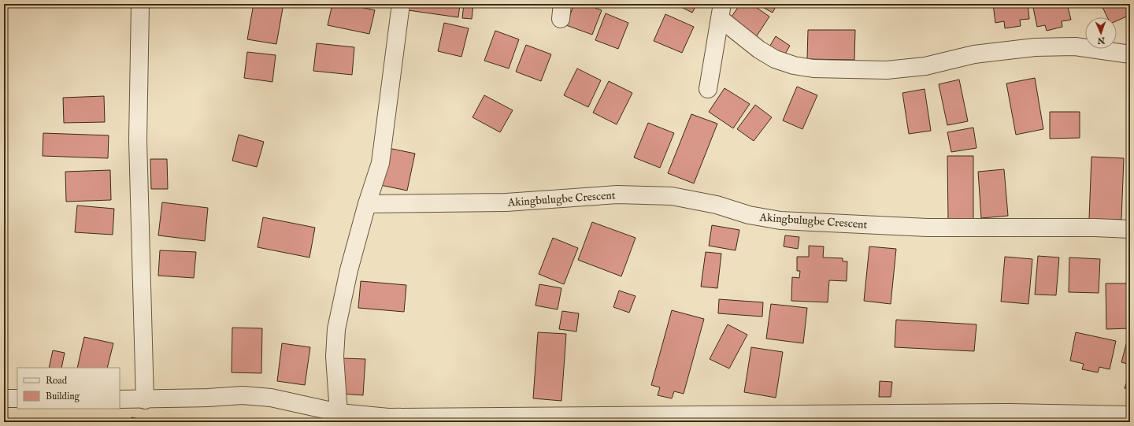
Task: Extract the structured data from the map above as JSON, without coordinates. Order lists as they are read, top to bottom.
{
  "streets": {
    "street": ["Akingbulugbe Crescent"]
  },
  "legend": ["Road", "Building"],
  "north": "bottom"
}
